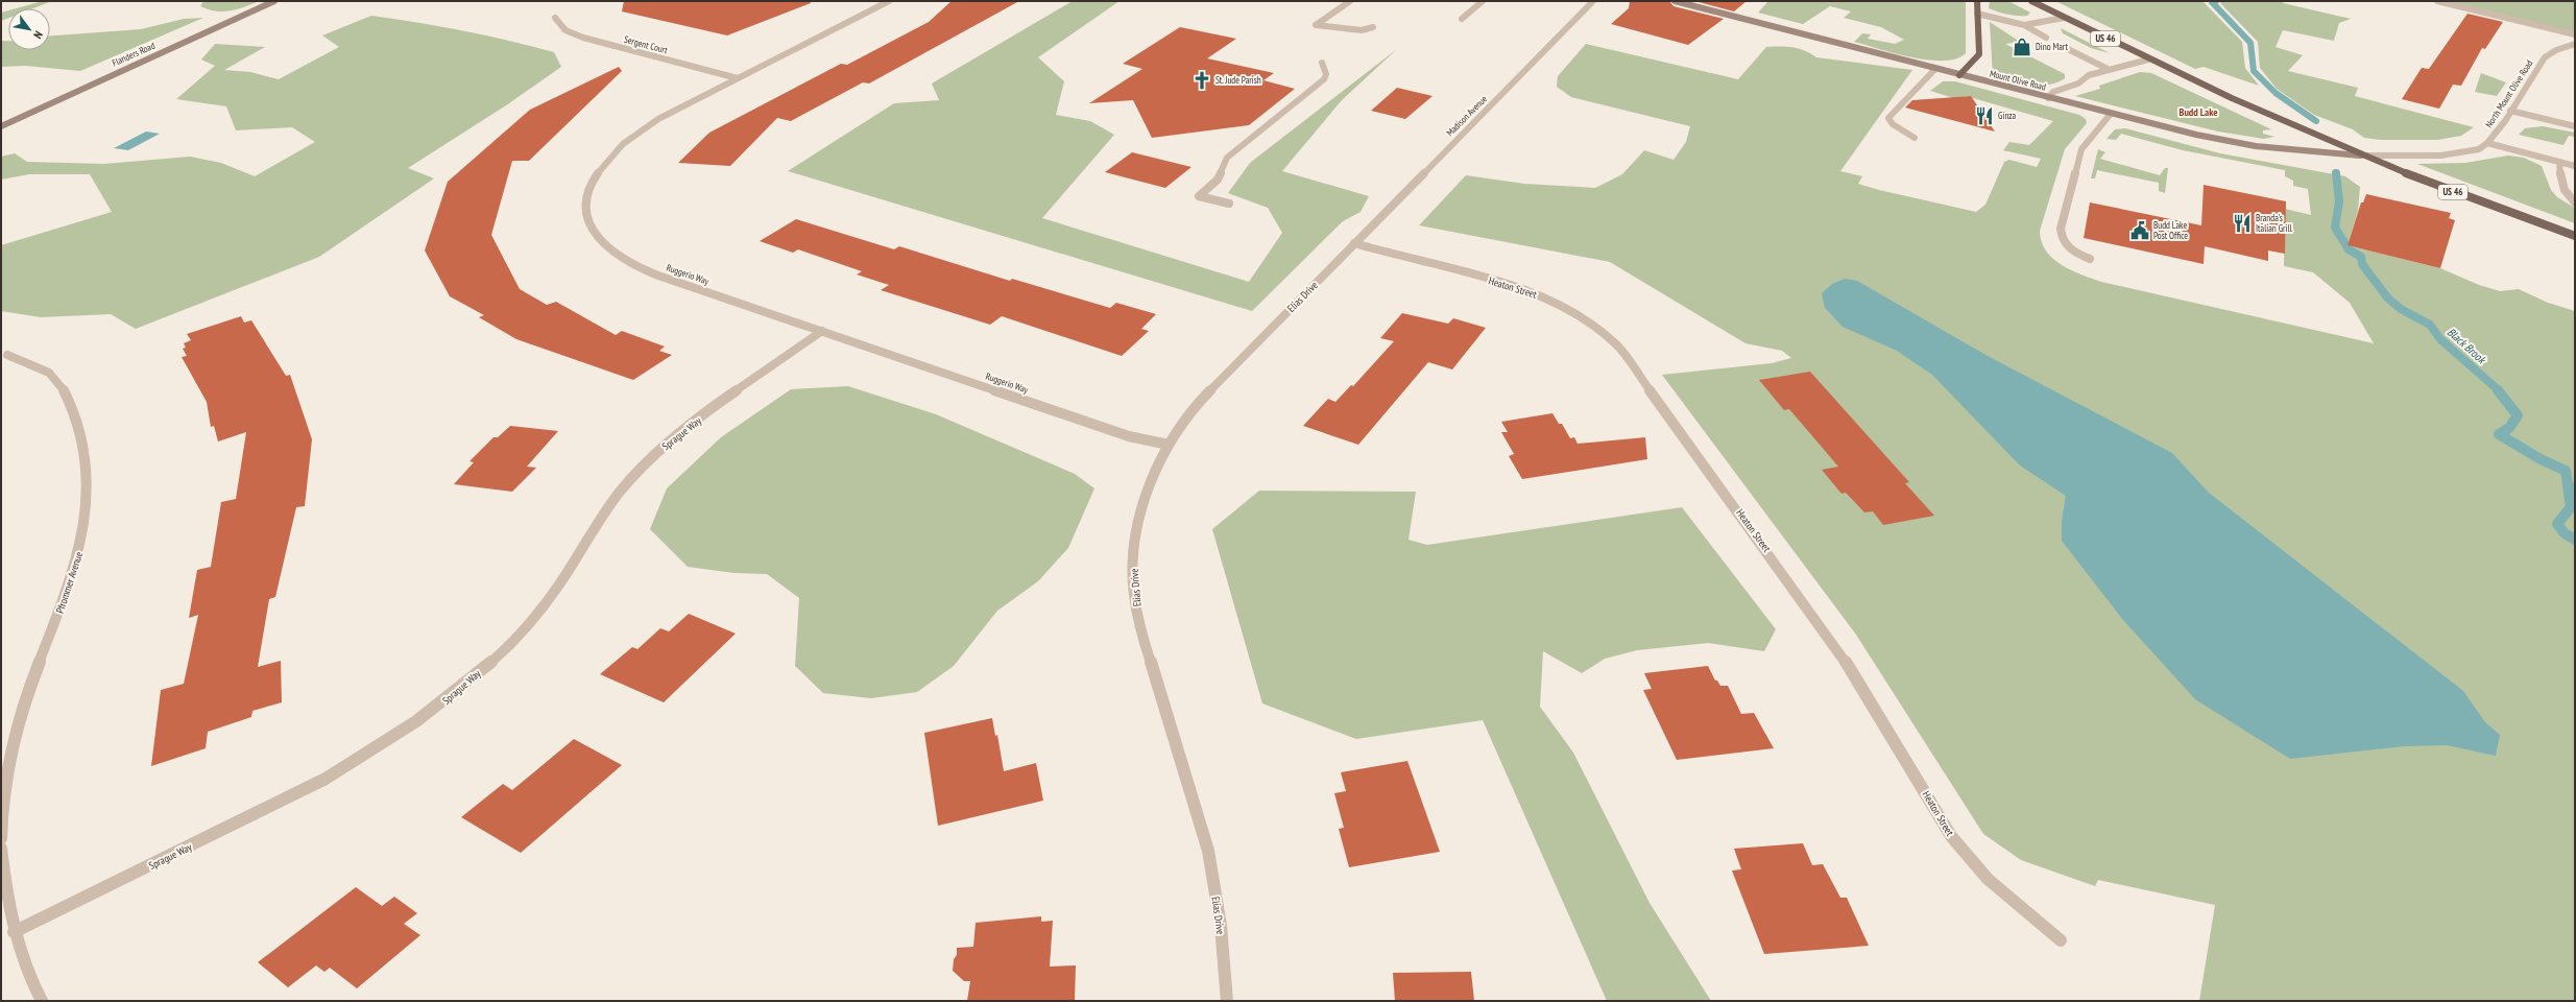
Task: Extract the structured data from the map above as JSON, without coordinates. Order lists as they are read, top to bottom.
{
  "streets": {
    "main road": ["US 46", "Flanders Road", "Mount Olive Road"],
    "street": [
      "Sergent Court",
      "North Mount Olive Road",
      "Madison Avenue",
      "Ruggerio Way",
      "Heaton Street",
      "Elias Drive",
      "Sprague Way",
      "Pfrommer Avenue"
    ]
  },
  "crossings": [
    ["US 46", "Mount Olive Road"],
    ["US 46", "North Mount Olive Road"],
    ["Sergent Court", "Ruggerio Way"],
    ["Mount Olive Road", "North Mount Olive Road"],
    ["Madison Avenue", "Heaton Street"],
    ["Madison Avenue", "Elias Drive"],
    ["Ruggerio Way", "Elias Drive"],
    ["Ruggerio Way", "Sprague Way"],
    ["Heaton Street", "Elias Drive"]
  ],
  "districts": ["Budd Lake"],
  "water": ["Black Brook"],
  "places": {
    "shop": ["Dino Mart"],
    "church": ["St. Jude Parish"],
    "restaurant": ["Ginza", "Branda's Italian Grill"],
    "public building": ["Budd Lake Post Office"]
  },
  "north": "bottom right"
}
